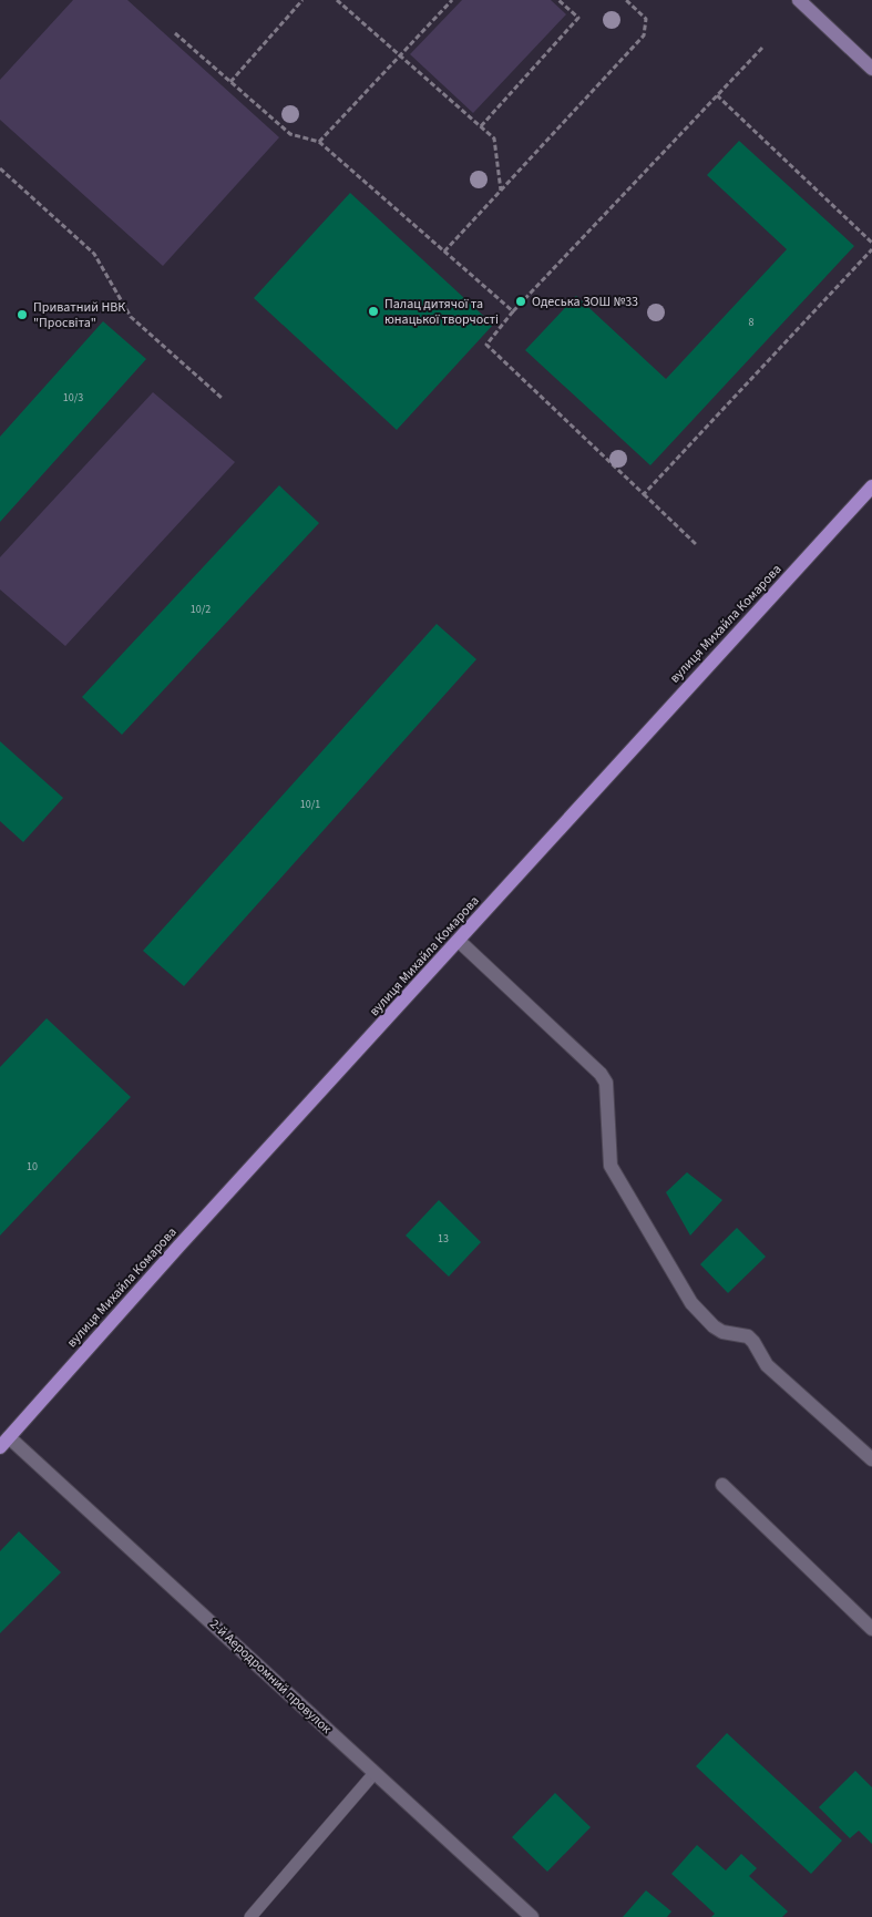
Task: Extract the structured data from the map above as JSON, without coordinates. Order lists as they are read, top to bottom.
{
  "streets": {
    "main road": ["вулиця Михайла Комарова"],
    "street": ["2-й Аеродромний провулок"]
  },
  "crossings": [
    ["вулиця Михайла Комарова", "2-й Аеродромний провулок"]
  ],
  "places": ["Одеська ЗОШ №33", "Палац дитячої та юнацької творчості", "Приватний НВК \"Просвіта\""],
  "house_numbers": [
    "8",
    "10/3",
    "10/2",
    "10/1",
    "10",
    "13"
  ]
}
